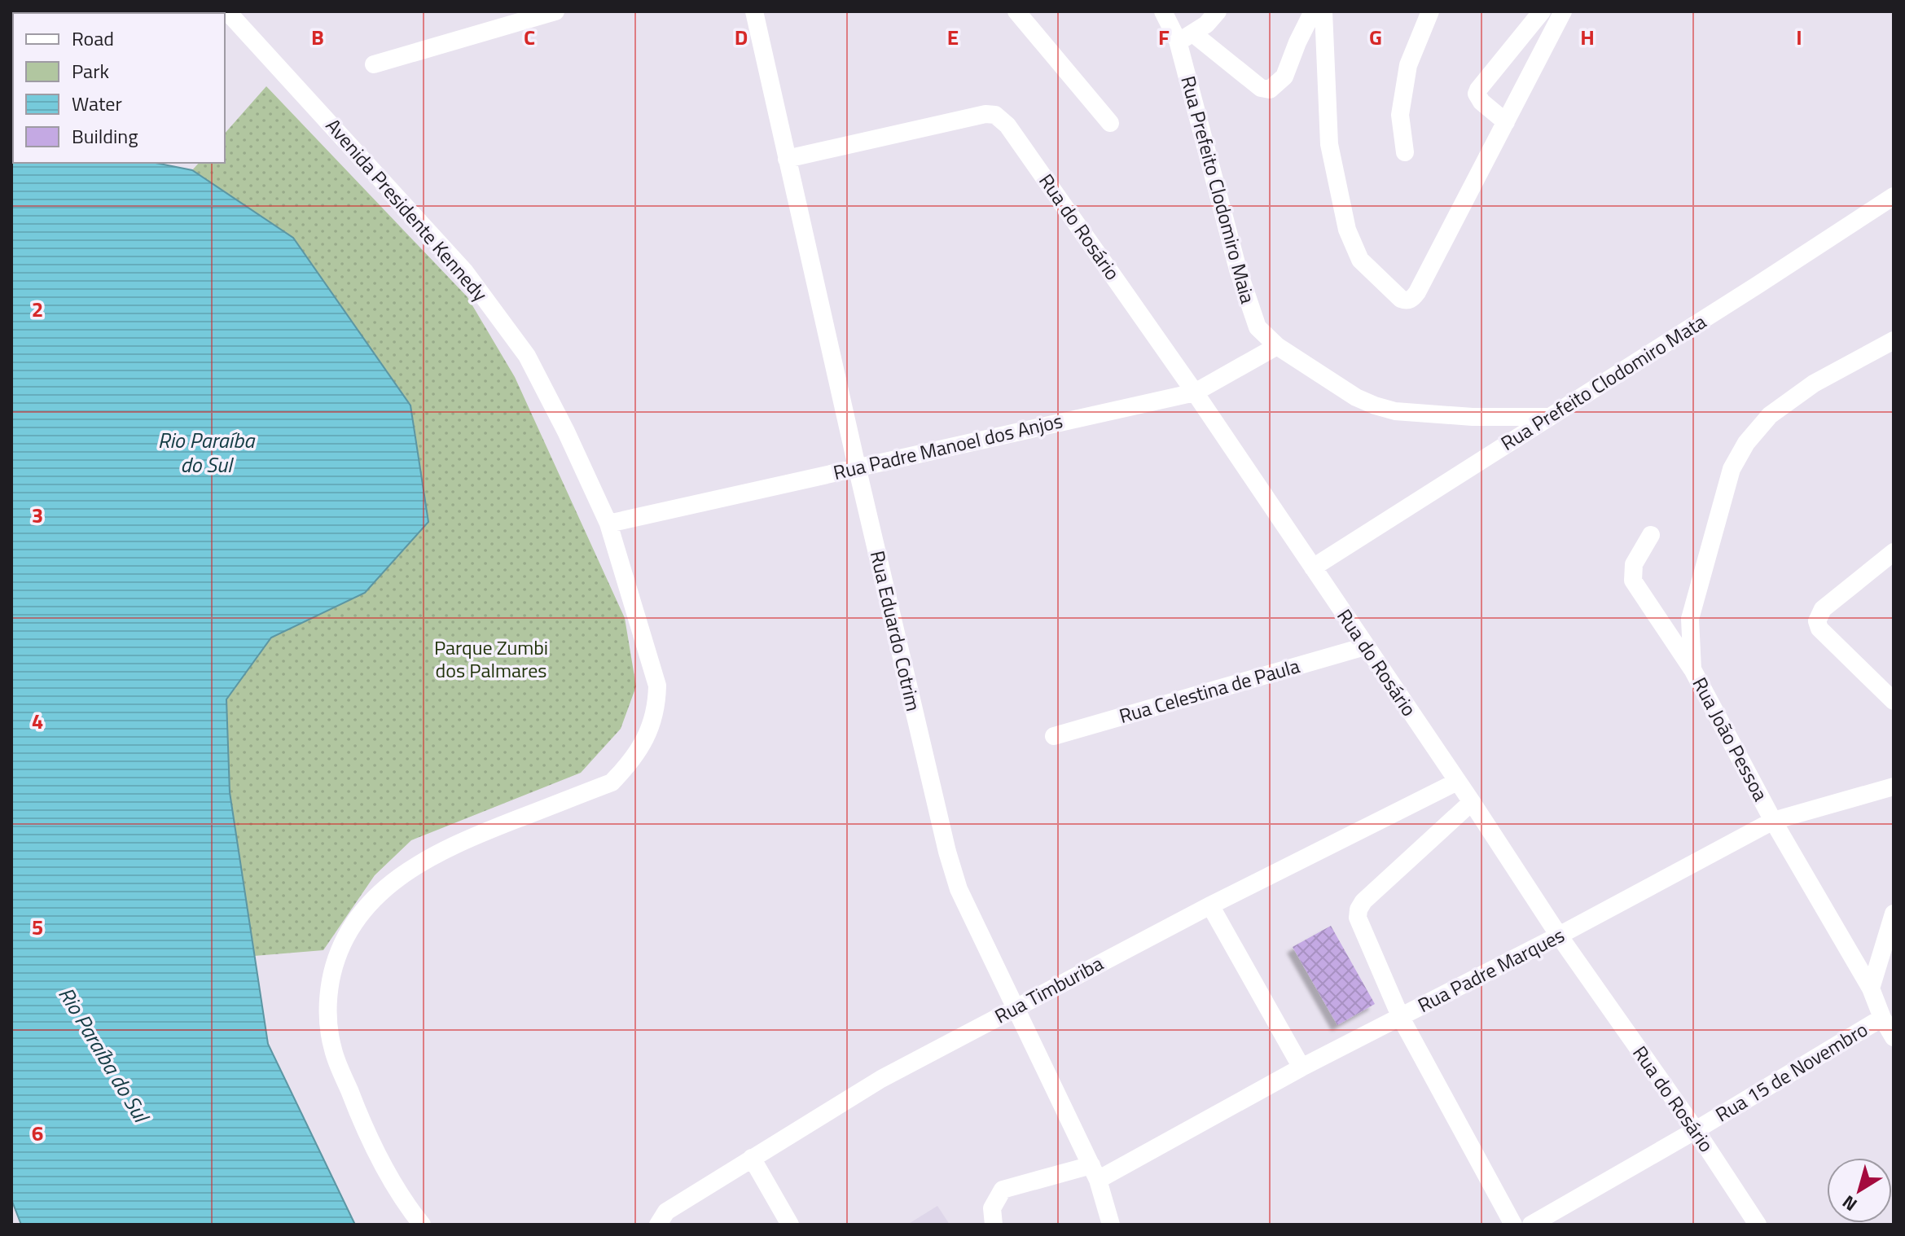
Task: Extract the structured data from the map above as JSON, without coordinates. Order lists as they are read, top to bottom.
{
  "streets": {
    "street": [
      "Rua Prefeito Clodomiro Maia",
      "Avenida Presidente Kennedy",
      "Rua do Rosário",
      "Rua Prefeito Clodomiro Mata",
      "Rua Padre Manoel dos Anjos",
      "Rua Eduardo Cotrim",
      "Rua Celestina de Paula",
      "Rua João Pessoa",
      "Rua Padre Marques",
      "Rua Timburiba",
      "Rua 15 de Novembro"
    ]
  },
  "crossings": [
    ["Rua Prefeito Clodomiro Maia", "Rua Prefeito Clodomiro Mata"],
    ["Rua Prefeito Clodomiro Maia", "Rua Padre Manoel dos Anjos"],
    ["Avenida Presidente Kennedy", "Rua Padre Manoel dos Anjos"],
    ["Rua do Rosário", "Rua Prefeito Clodomiro Mata"],
    ["Rua do Rosário", "Rua Padre Manoel dos Anjos"],
    ["Rua do Rosário", "Rua Eduardo Cotrim"],
    ["Rua do Rosário", "Rua Celestina de Paula"],
    ["Rua do Rosário", "Rua Padre Marques"],
    ["Rua do Rosário", "Rua Timburiba"],
    ["Rua do Rosário", "Rua 15 de Novembro"],
    ["Rua Padre Manoel dos Anjos", "Rua Eduardo Cotrim"],
    ["Rua Eduardo Cotrim", "Rua Padre Marques"],
    ["Rua Eduardo Cotrim", "Rua Timburiba"],
    ["Rua João Pessoa", "Rua Padre Marques"],
    ["Rua João Pessoa", "Rua 15 de Novembro"]
  ],
  "water": ["Rio Paraíba do Sul"],
  "parks": ["Parque Zumbi dos Palmares"],
  "legend": [
    "Road",
    "Park",
    "Water",
    "Building"
  ],
  "north": "bottom left",
  "grid": {
    "columns": [
      "B",
      "C",
      "D",
      "E",
      "F",
      "G",
      "H",
      "I"
    ],
    "rows": [
      "2",
      "3",
      "4",
      "5",
      "6"
    ]
  }
}
